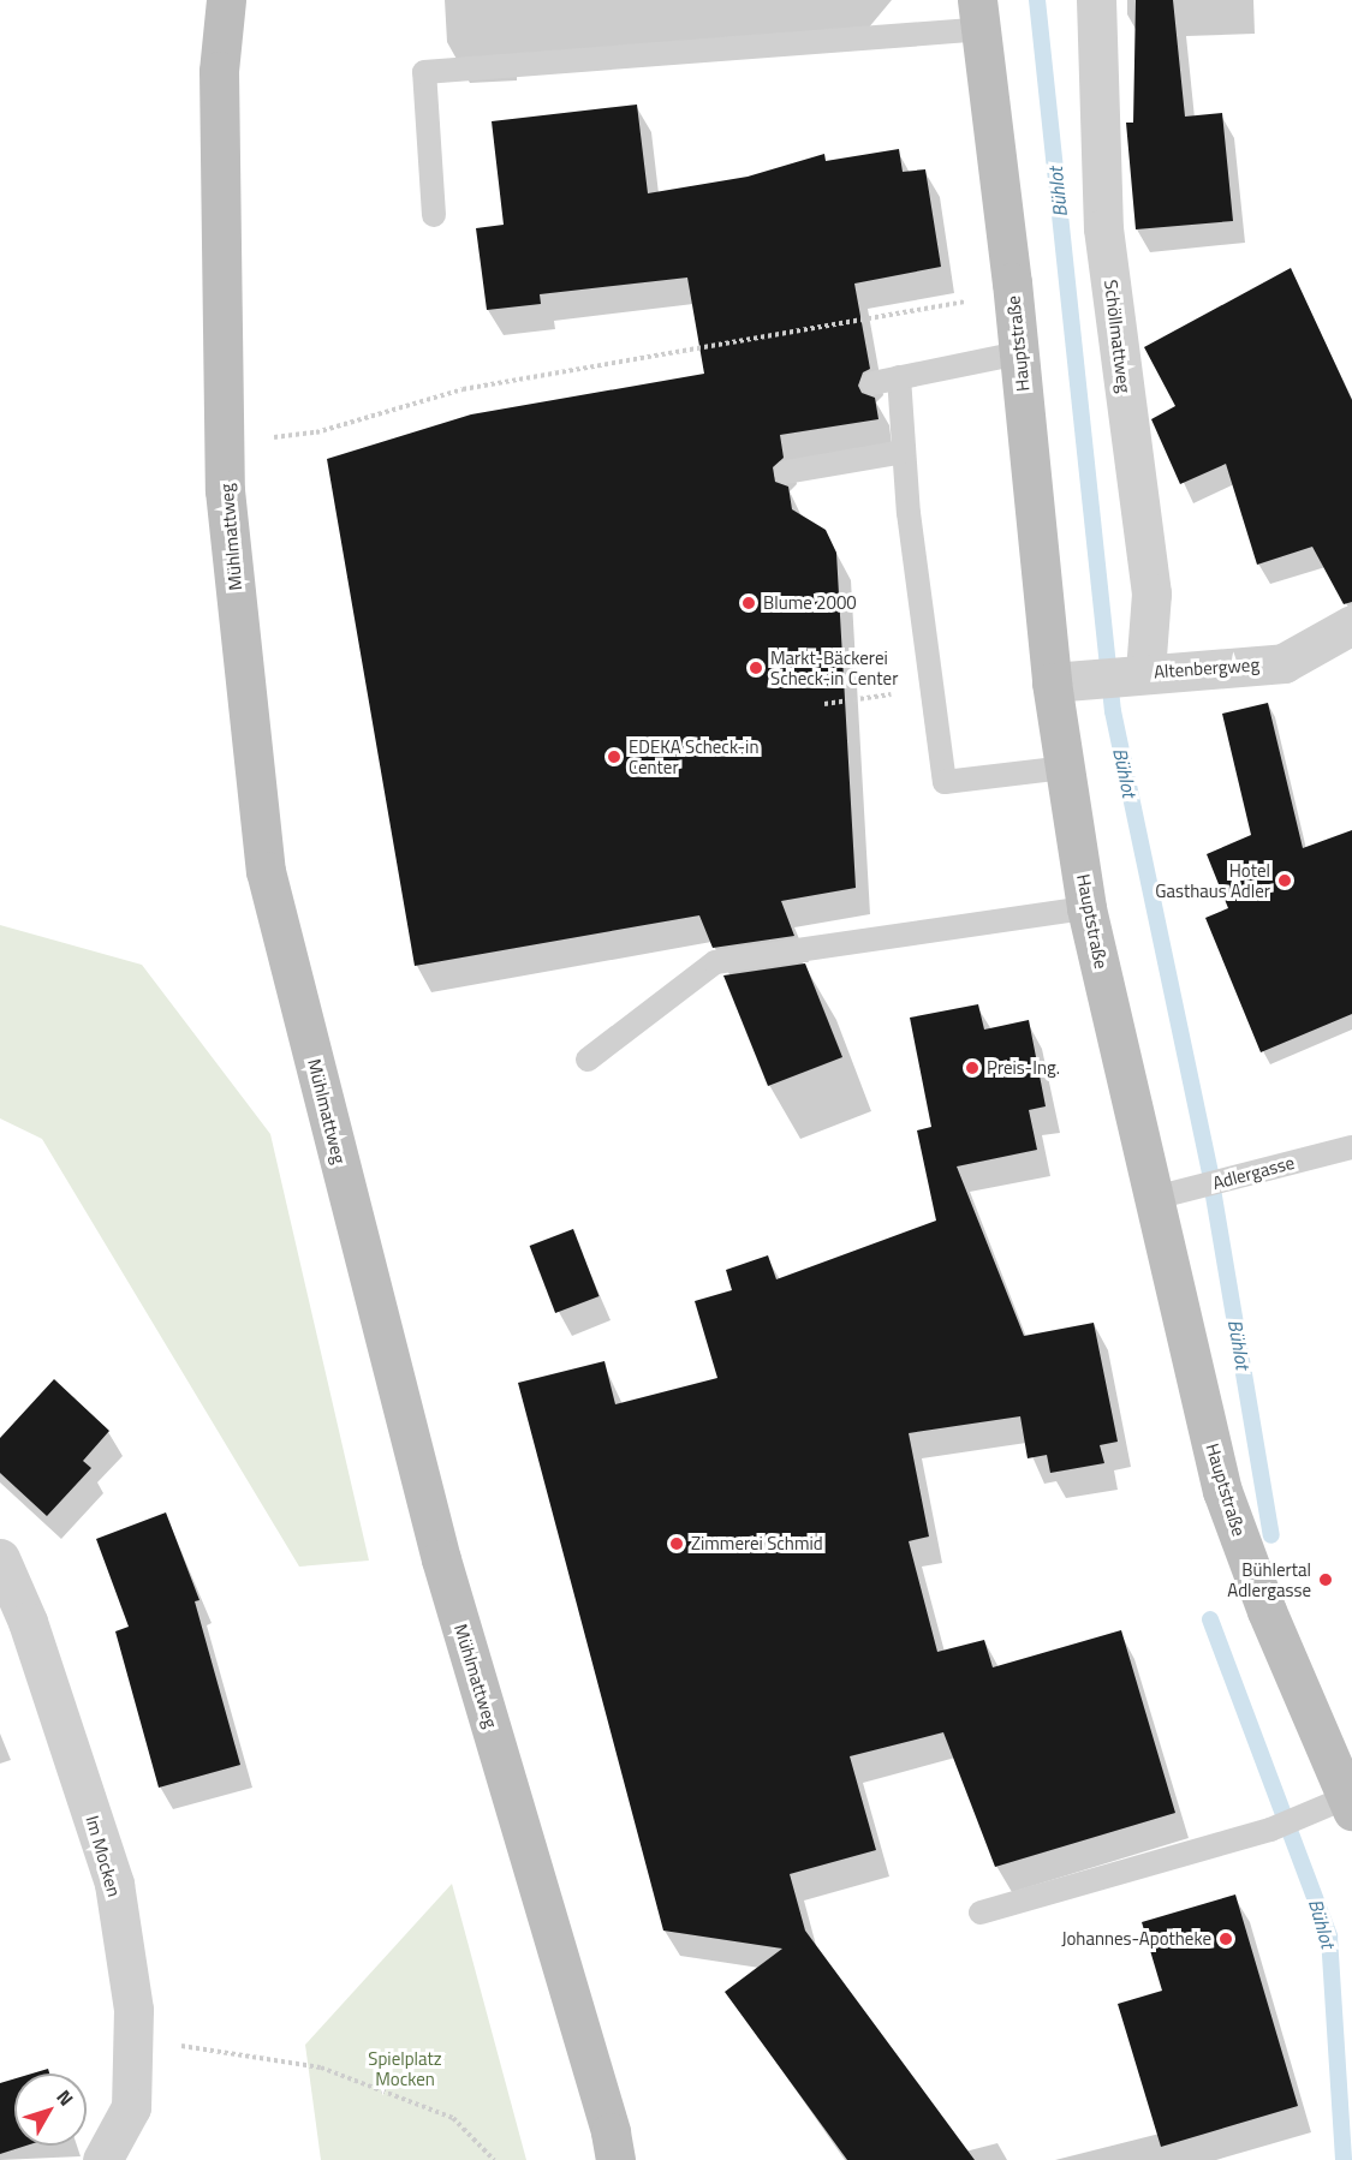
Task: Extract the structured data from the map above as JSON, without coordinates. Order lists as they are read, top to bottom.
{
  "streets": {
    "main road": ["Hauptstraße", "Mühlmattweg"],
    "street": ["Schöllmattweg", "Altenbergweg", "Im Mocken"],
    "lane": ["Adlergasse"]
  },
  "crossings": [
    ["Schöllmattweg", "Altenbergweg"],
    ["Hauptstraße", "Altenbergweg"],
    ["Hauptstraße", "Adlergasse"]
  ],
  "water": ["Bühlot"],
  "parks": ["Spielplatz Mocken"],
  "places": [
    "Blume 2000",
    "Markt-Bäckerei Scheck-in Center",
    "EDEKA Scheck-in Center",
    "Hotel Gasthaus Adler",
    "Preis-Ing.",
    "Zimmerei Schmid",
    "Bühlertal Adlergasse",
    "Johannes-Apotheke"
  ],
  "north": "top right"
}
